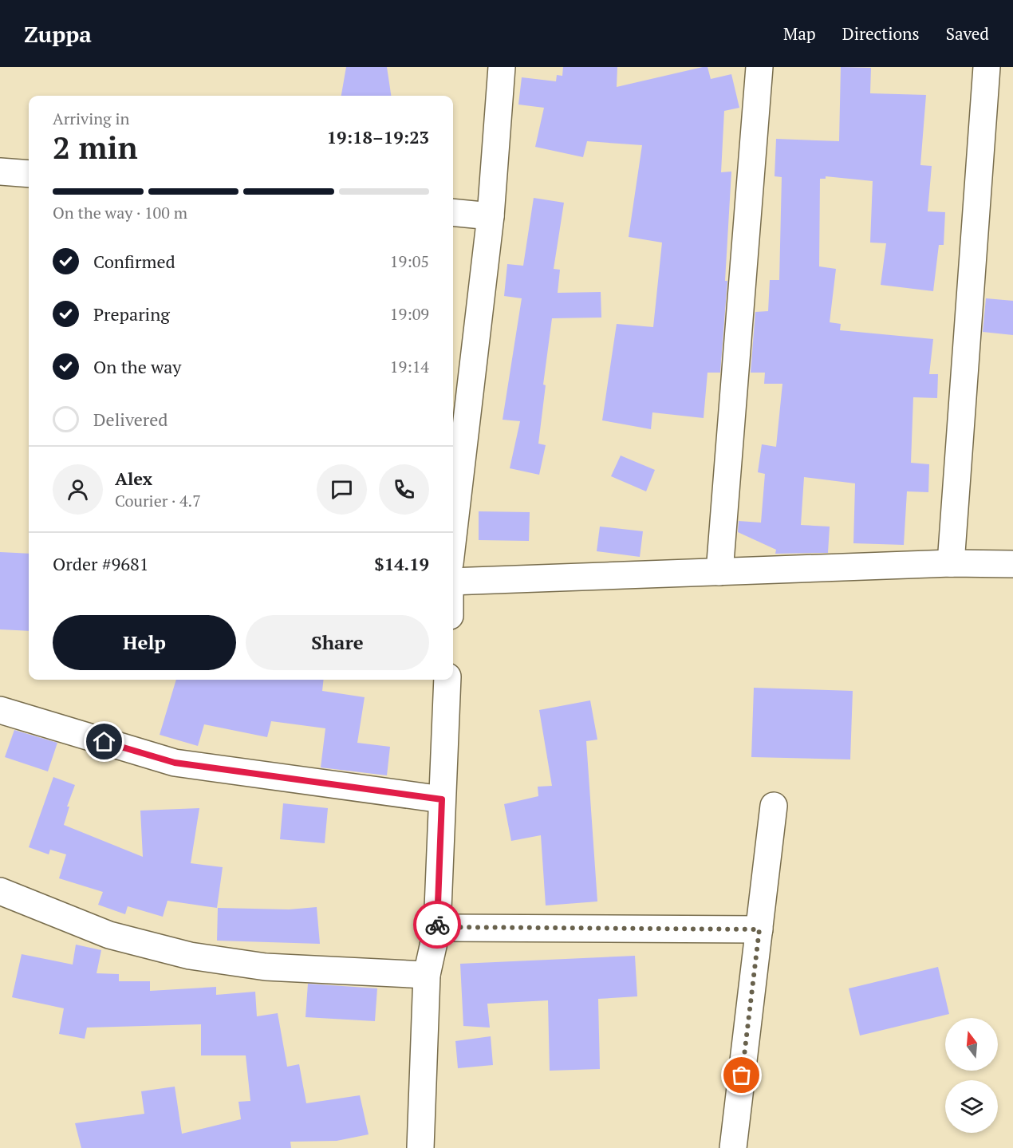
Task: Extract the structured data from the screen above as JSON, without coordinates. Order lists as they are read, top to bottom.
{
  "north": "top",
  "page": {
    "header": "Zuppa",
    "nav": ["Map", "Directions", "Saved"],
    "heading": ["2 min", "Arriving in", "19:18–19:23"],
    "panel": [
      "Alex",
      "Courier · 4.7",
      "Order #9681",
      "$14.19"
    ],
    "bar": "On the way · 100 m",
    "list": [
      ["Confirmed", "19:05"],
      ["Preparing", "19:09"],
      ["On the way", "19:14"],
      "Delivered"
    ],
    "buttons": ["Help", "Share"]
  }
}
